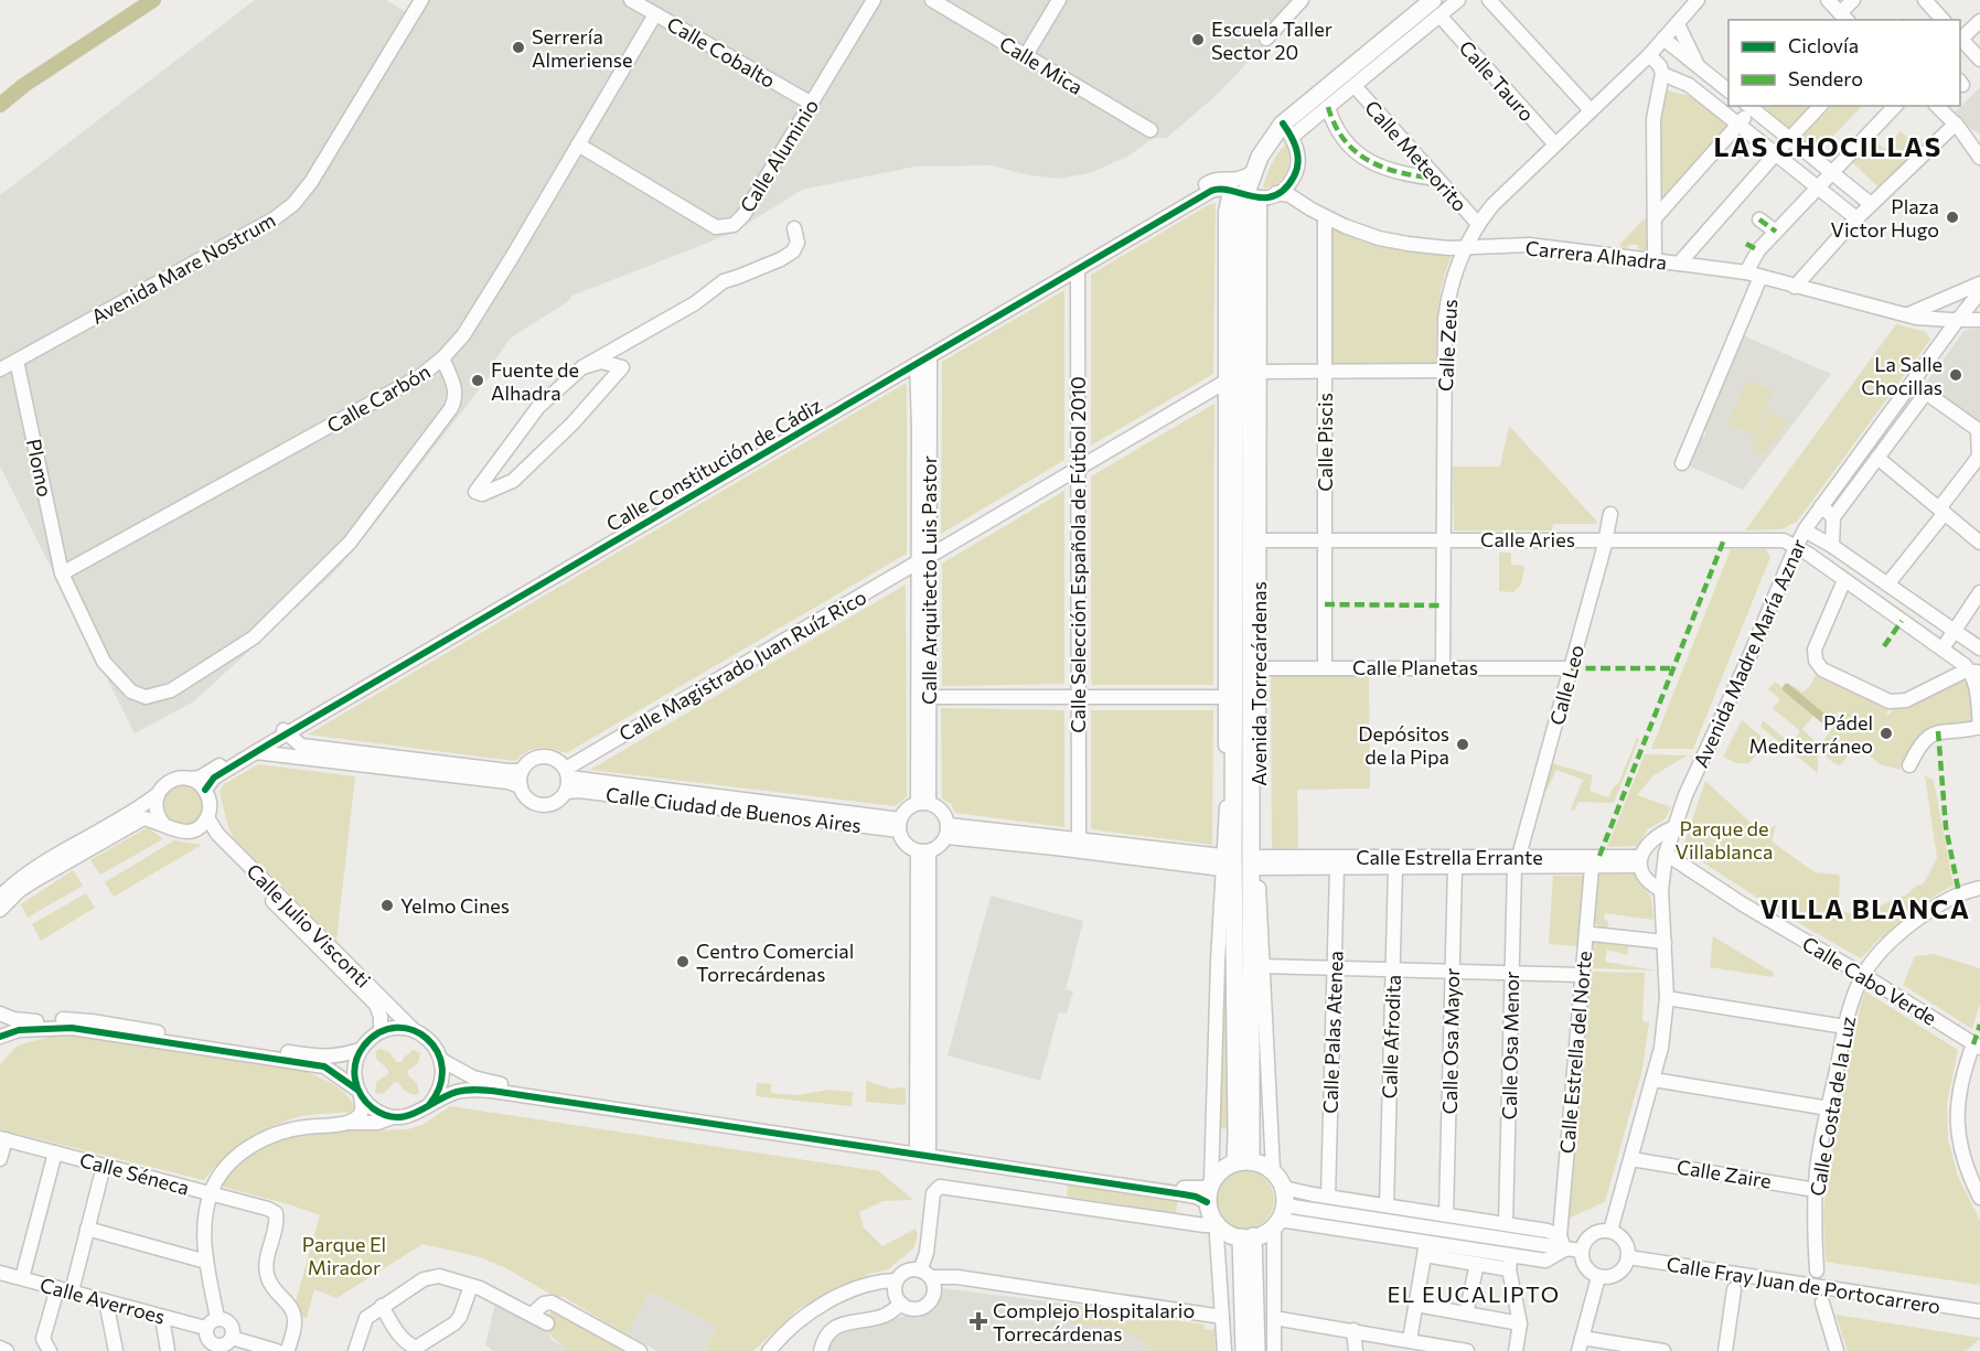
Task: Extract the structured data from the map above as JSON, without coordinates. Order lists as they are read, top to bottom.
{
  "streets": {
    "main road": ["Avenida Torrecárdenas"],
    "street": [
      "Calle Cobalto",
      "Calle Mica",
      "Calle Tauro",
      "Calle Aluminio",
      "Calle Meteorito",
      "Carrera Alhadra",
      "Avenida Mare Nostrum",
      "Calle Zeus",
      "Calle Carbón",
      "Calle Piscis",
      "Calle Constitución de Cádiz",
      "Plomo",
      "Calle Aries",
      "Calle Selección Española de Fútbol 2010",
      "Calle Arquitecto Luis Pastor",
      "Avenida Madre María Aznar",
      "Calle Magistrado Juan Ruíz Rico",
      "Calle Planetas",
      "Calle Leo",
      "Calle Ciudad de Buenos Aires",
      "Calle Estrella Errante",
      "Calle Julio Visconti",
      "Calle Cabo Verde",
      "Calle Palas Atenea",
      "Calle Afrodita",
      "Calle Osa Mayor",
      "Calle Osa Menor",
      "Calle Estrella del Norte",
      "Calle Costa de la Luz",
      "Calle Séneca",
      "Calle Zaire",
      "Calle Fray Juan de Portocarrero",
      "Calle Averroes"
    ]
  },
  "crossings": [
    ["Calle Cobalto", "Calle Aluminio"],
    ["Calle Cobalto", "Calle Carbón"],
    ["Calle Tauro", "Calle Zeus"],
    ["Calle Aluminio", "Calle Carbón"],
    ["Calle Meteorito", "Calle Zeus"],
    ["Carrera Alhadra", "Calle Zeus"],
    ["Carrera Alhadra", "Calle Piscis"],
    ["Carrera Alhadra", "Calle Constitución de Cádiz"],
    ["Carrera Alhadra", "Avenida Madre María Aznar"],
    ["Avenida Mare Nostrum", "Plomo"],
    ["Calle Zeus", "Calle Aries"],
    ["Calle Zeus", "Calle Planetas"],
    ["Calle Carbón", "Plomo"],
    ["Calle Piscis", "Calle Aries"],
    ["Calle Piscis", "Calle Planetas"],
    ["Calle Constitución de Cádiz", "Calle Selección Española de Fútbol 2010"],
    ["Calle Constitución de Cádiz", "Calle Arquitecto Luis Pastor"],
    ["Calle Constitución de Cádiz", "Avenida Torrecárdenas"],
    ["Calle Constitución de Cádiz", "Calle Ciudad de Buenos Aires"],
    ["Calle Constitución de Cádiz", "Calle Julio Visconti"],
    ["Calle Aries", "Avenida Madre María Aznar"],
    ["Calle Aries", "Avenida Torrecárdenas"],
    ["Calle Aries", "Calle Leo"],
    ["Calle Selección Española de Fútbol 2010", "Calle Magistrado Juan Ruíz Rico"],
    ["Calle Arquitecto Luis Pastor", "Calle Magistrado Juan Ruíz Rico"],
    ["Calle Arquitecto Luis Pastor", "Calle Ciudad de Buenos Aires"],
    ["Avenida Madre María Aznar", "Calle Cabo Verde"],
    ["Avenida Madre María Aznar", "Calle Zaire"],
    ["Avenida Madre María Aznar", "Calle Fray Juan de Portocarrero"],
    ["Calle Magistrado Juan Ruíz Rico", "Avenida Torrecárdenas"],
    ["Calle Magistrado Juan Ruíz Rico", "Calle Ciudad de Buenos Aires"],
    ["Calle Planetas", "Avenida Torrecárdenas"],
    ["Calle Planetas", "Calle Leo"],
    ["Avenida Torrecárdenas", "Calle Estrella Errante"],
    ["Calle Leo", "Calle Estrella Errante"],
    ["Calle Leo", "Calle Osa Menor"],
    ["Calle Estrella Errante", "Calle Palas Atenea"],
    ["Calle Estrella Errante", "Calle Afrodita"],
    ["Calle Estrella Errante", "Calle Osa Mayor"],
    ["Calle Estrella Errante", "Calle Osa Menor"],
    ["Calle Estrella Errante", "Calle Estrella del Norte"],
    ["Calle Cabo Verde", "Calle Costa de la Luz"],
    ["Calle Costa de la Luz", "Calle Zaire"]
  ],
  "districts": ["LAS CHOCILLAS", "VILLA BLANCA", "EL EUCALIPTO"],
  "parks": ["Parque de Villablanca", "Parque El Mirador"],
  "places": {
    "other": [
      "Escuela Taller Sector 20",
      "Serrería Almeriense",
      "Plaza Victor Hugo",
      "La Salle Chocillas",
      "Fuente de Alhadra",
      "Pádel Mediterráneo",
      "Depósitos de la Pipa",
      "Yelmo Cines",
      "Centro Comercial Torrecárdenas"
    ],
    "health": ["Complejo Hospitalario Torrecárdenas"]
  },
  "legend": ["Ciclovía", "Sendero"]
}
